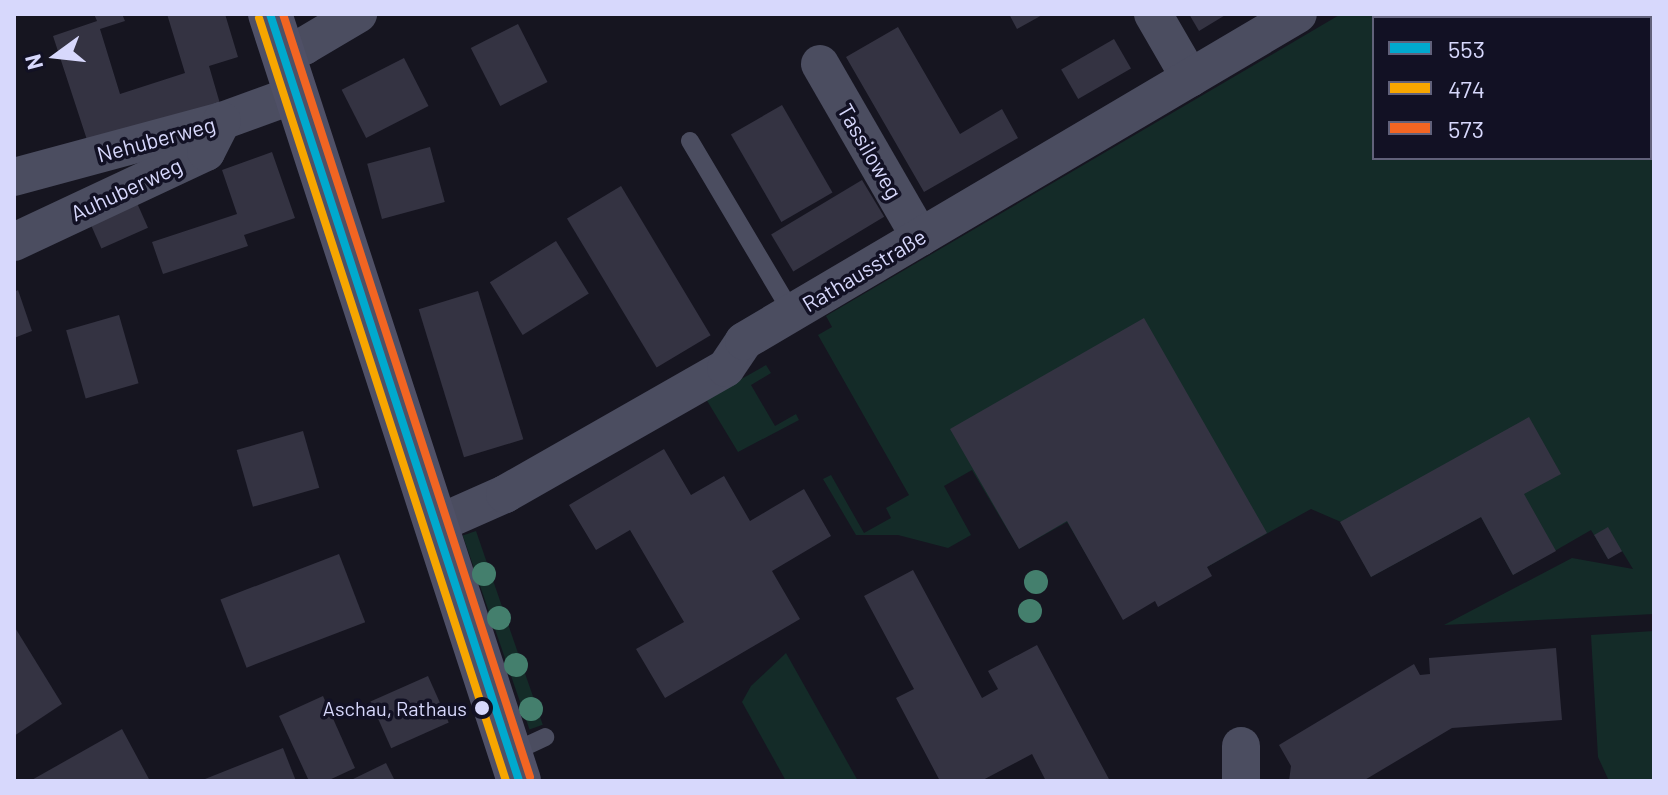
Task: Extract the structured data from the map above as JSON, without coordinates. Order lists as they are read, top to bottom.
{
  "streets": {
    "street": [
      "Nehuberweg",
      "Tassiloweg",
      "Auhuberweg",
      "Rathausstraße"
    ]
  },
  "crossings": [
    ["Nehuberweg", "Auhuberweg"],
    ["Tassiloweg", "Rathausstraße"]
  ],
  "places": ["Aschau, Rathaus"],
  "lines": ["transit line 553", "transit line 573", "transit line 474"],
  "legend": ["553", "474", "573"],
  "north": "left"
}
